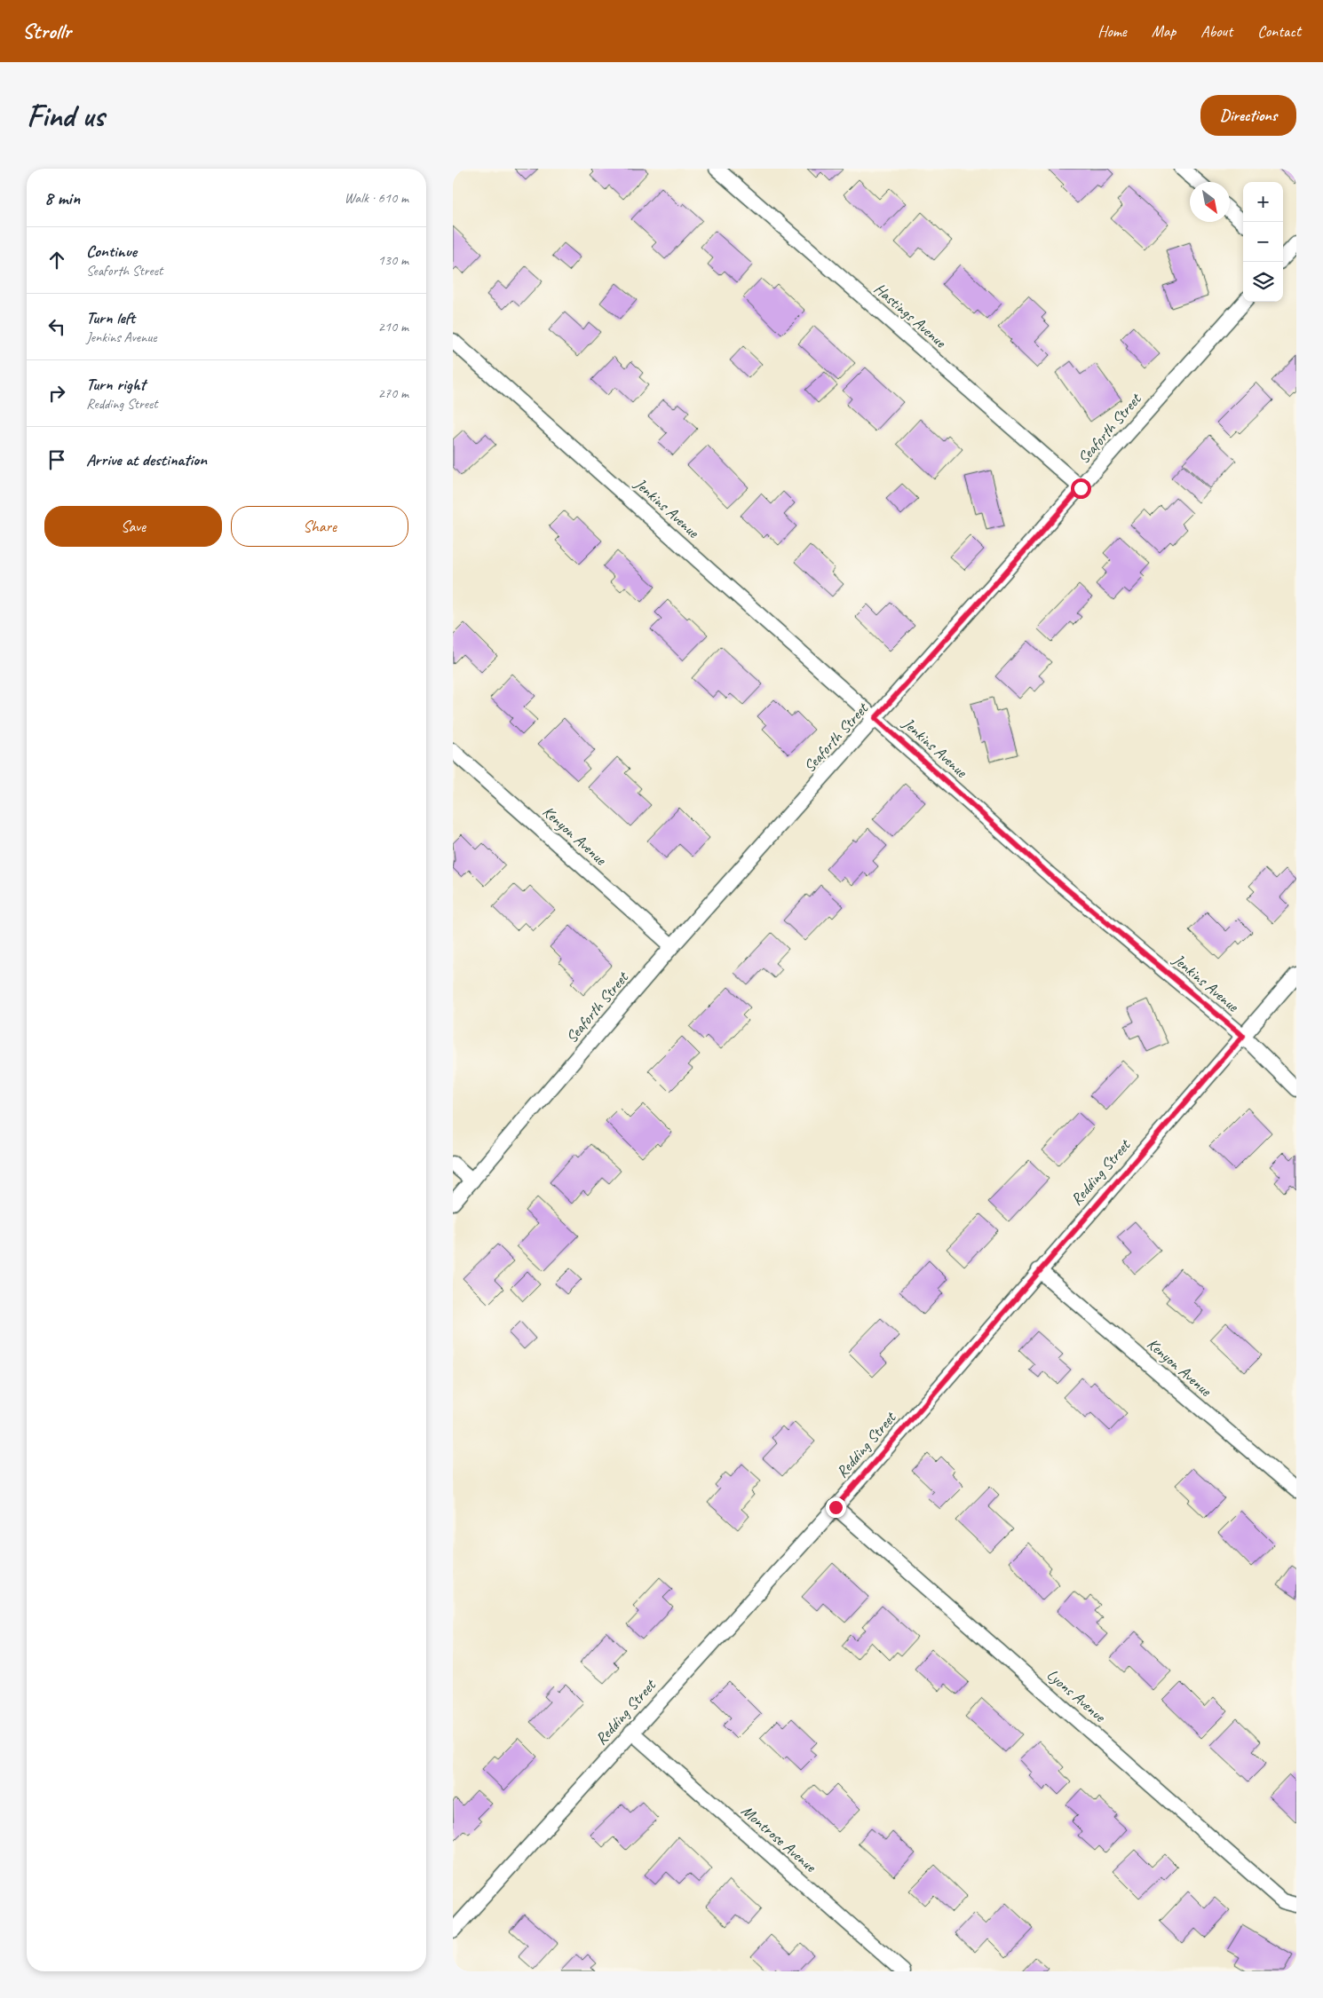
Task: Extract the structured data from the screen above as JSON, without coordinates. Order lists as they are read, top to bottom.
{
  "streets": {
    "street": [
      "Hastings Avenue",
      "Seaforth Street",
      "Jenkins Avenue",
      "Kenyon Avenue",
      "Redding Street",
      "Lyons Avenue",
      "Montrose Avenue"
    ]
  },
  "crossings": [
    ["Hastings Avenue", "Seaforth Street"],
    ["Seaforth Street", "Jenkins Avenue"],
    ["Seaforth Street", "Kenyon Avenue"],
    ["Jenkins Avenue", "Redding Street"],
    ["Kenyon Avenue", "Redding Street"],
    ["Redding Street", "Lyons Avenue"],
    ["Redding Street", "Montrose Avenue"]
  ],
  "north": "bottom right",
  "page": {
    "header": "Strollr",
    "nav": [
      "Home",
      "Map",
      "About",
      "Contact"
    ],
    "buttons": [
      "Directions",
      ["Save", "Share"]
    ],
    "title": "Find us",
    "heading": ["8 min", "Walk · 610 m"],
    "map_buttons": ["+", "−"],
    "list": [
      ["Continue", "Seaforth Street", "130 m"],
      ["Turn left", "Jenkins Avenue", "210 m"],
      ["Turn right", "Redding Street", "270 m"],
      "Arrive at destination"
    ]
  }
}
